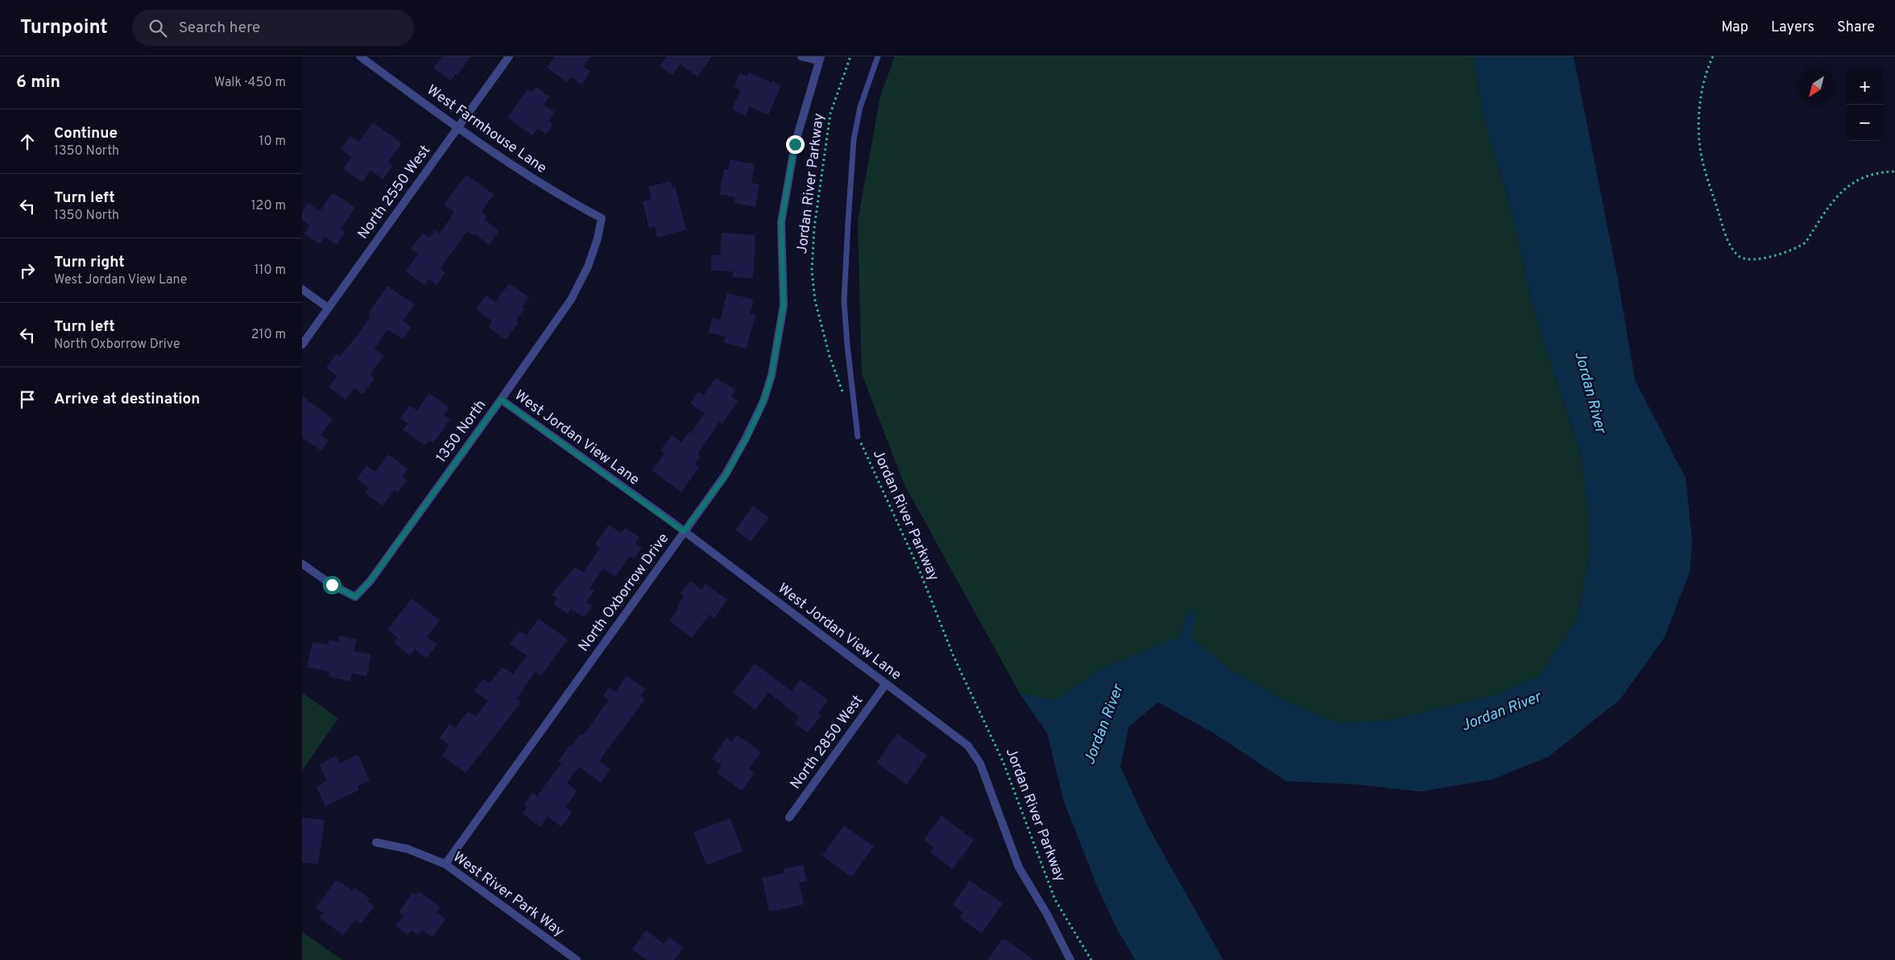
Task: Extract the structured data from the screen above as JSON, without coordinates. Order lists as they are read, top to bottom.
{
  "streets": {
    "street": [
      "West Farmhouse Lane",
      "North 2550 West",
      "1350 North",
      "West Jordan View Lane",
      "North Oxborrow Drive",
      "North 2850 West",
      "West River Park Way"
    ],
    "path": ["Jordan River Parkway"]
  },
  "crossings": [
    ["West Farmhouse Lane", "North 2550 West"],
    ["West Farmhouse Lane", "1350 North"],
    ["1350 North", "West Jordan View Lane"],
    ["West Jordan View Lane", "North Oxborrow Drive"],
    ["West Jordan View Lane", "North 2850 West"],
    ["North Oxborrow Drive", "West River Park Way"]
  ],
  "water": ["Jordan River"],
  "north": "bottom left",
  "page": {
    "header": "Turnpoint",
    "search": "Search here",
    "nav": ["Map", "Layers", "Share"],
    "heading": ["6 min", "Walk · 450 m"],
    "map_buttons": ["+", "−"],
    "list": [
      ["Continue", "1350 North", "10 m"],
      ["Turn left", "1350 North", "120 m"],
      ["Turn right", "West Jordan View Lane", "110 m"],
      ["Turn left", "North Oxborrow Drive", "210 m"],
      "Arrive at destination"
    ]
  }
}
